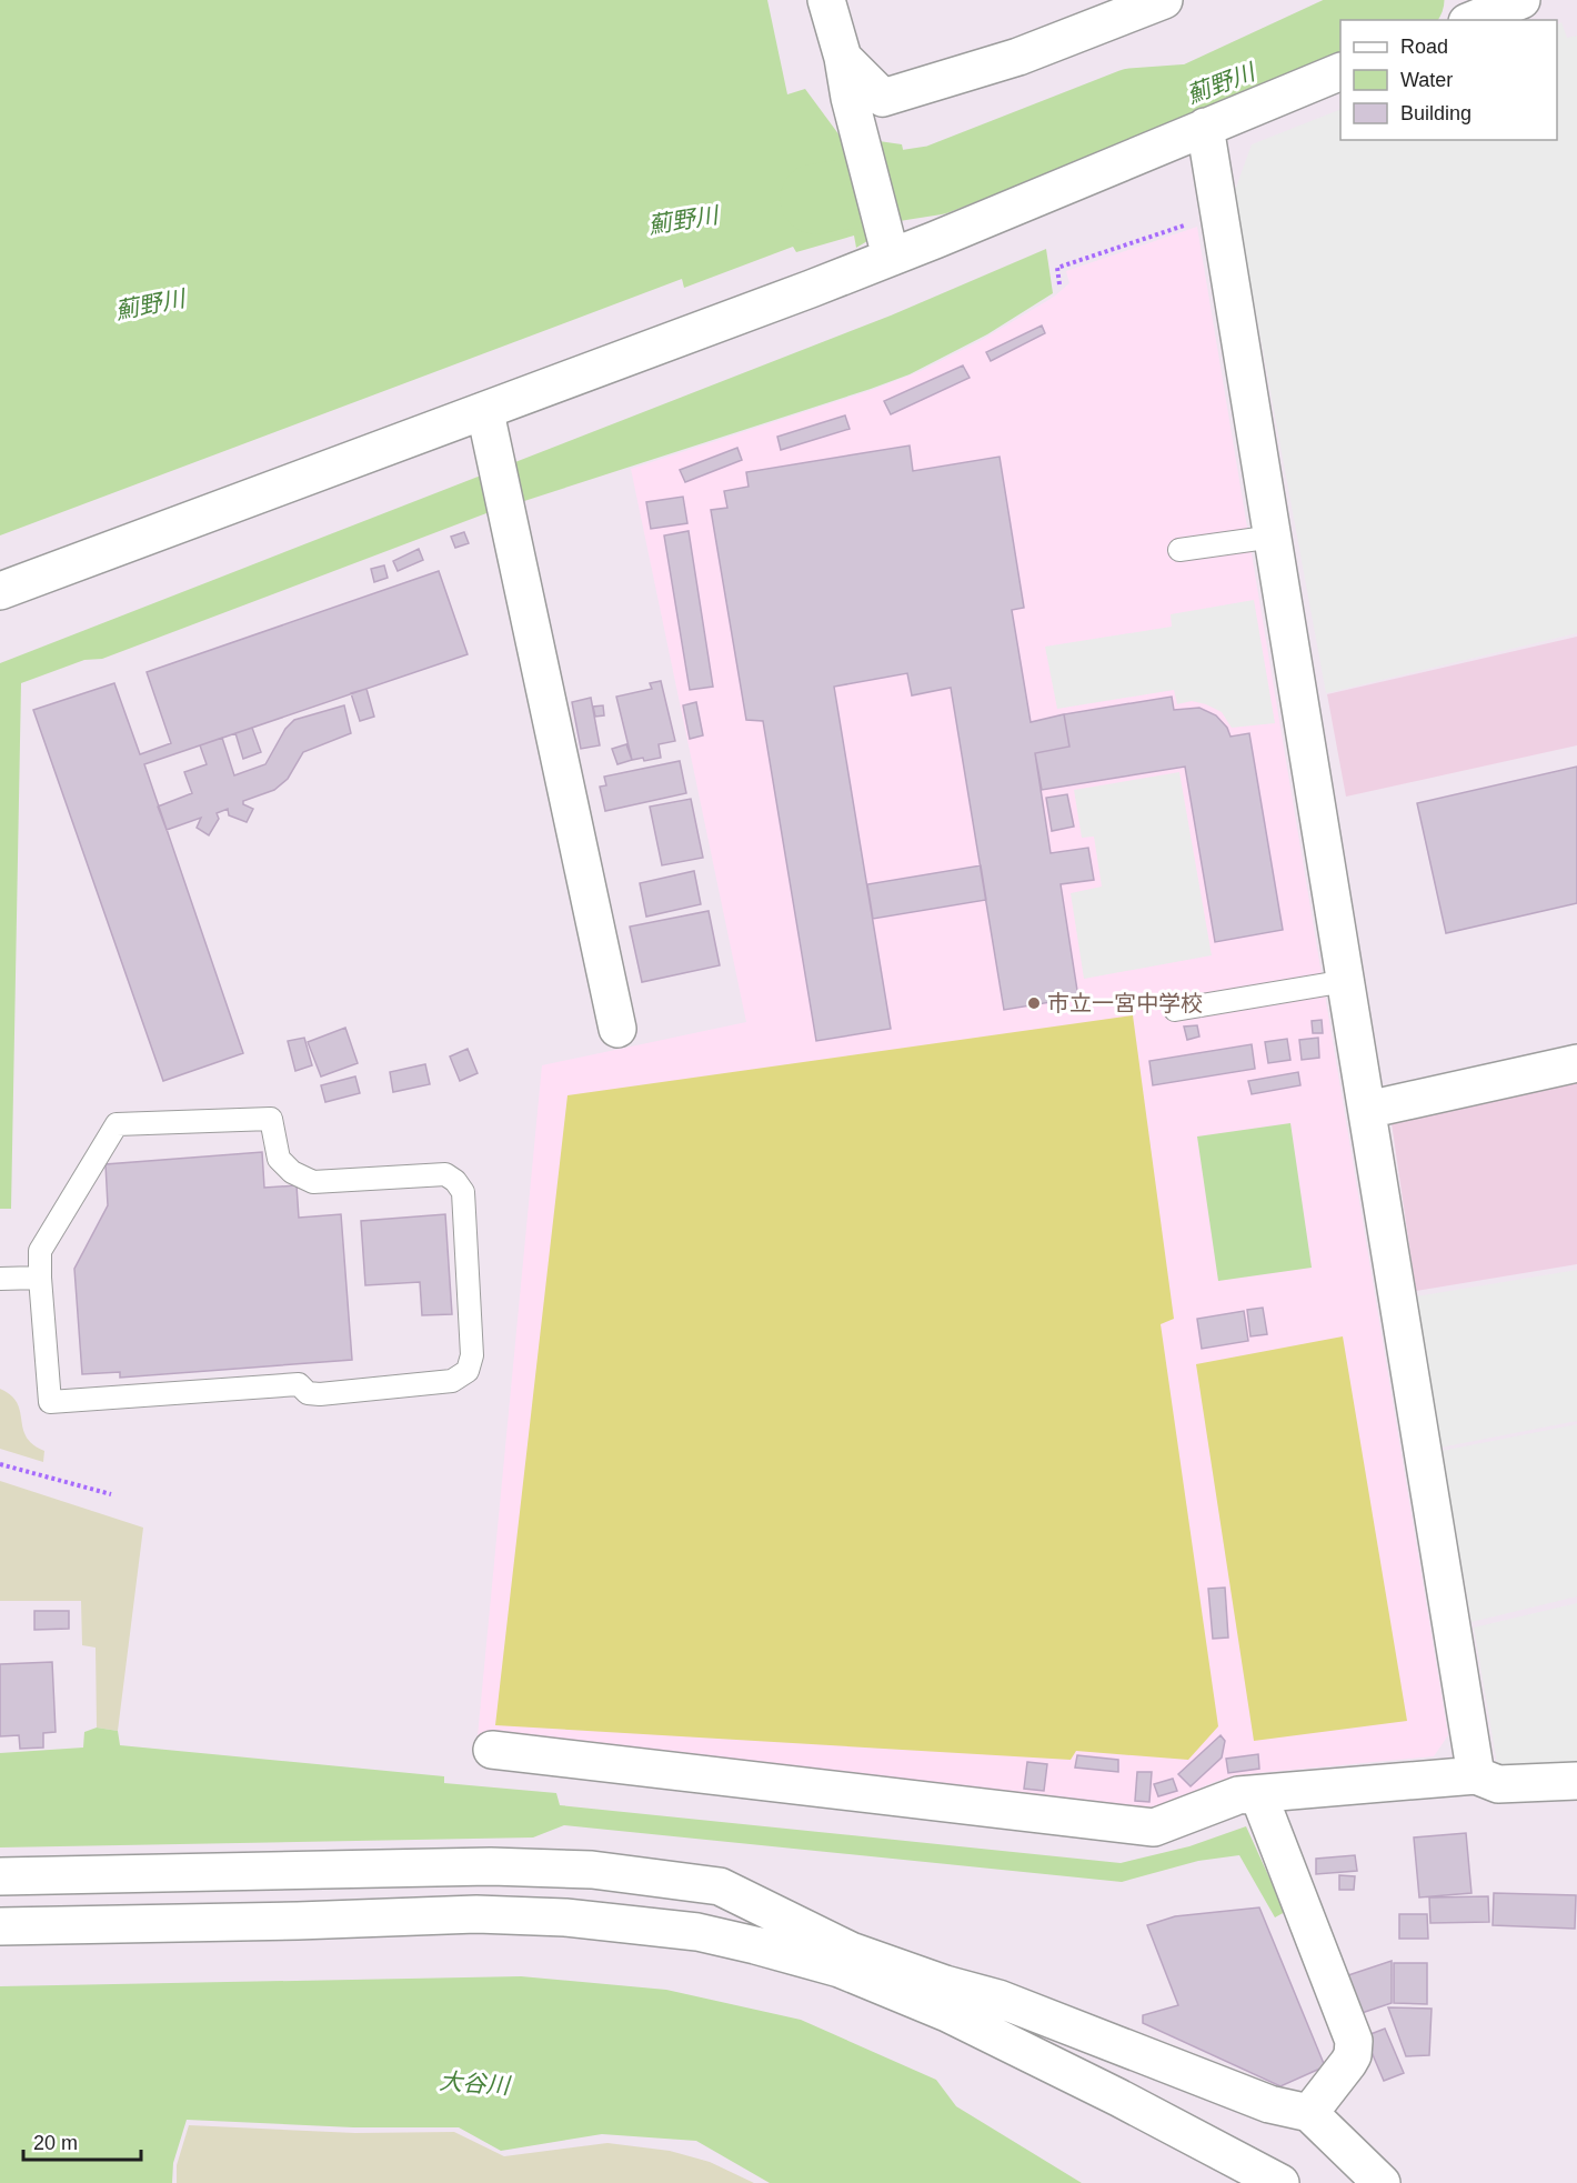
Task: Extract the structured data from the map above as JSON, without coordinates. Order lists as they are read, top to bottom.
{
  "water": ["薊野川", "大谷川"],
  "places": ["市立一宮中学校"],
  "legend": ["Road", "Water", "Building"],
  "scale_bar": "20 m"
}
